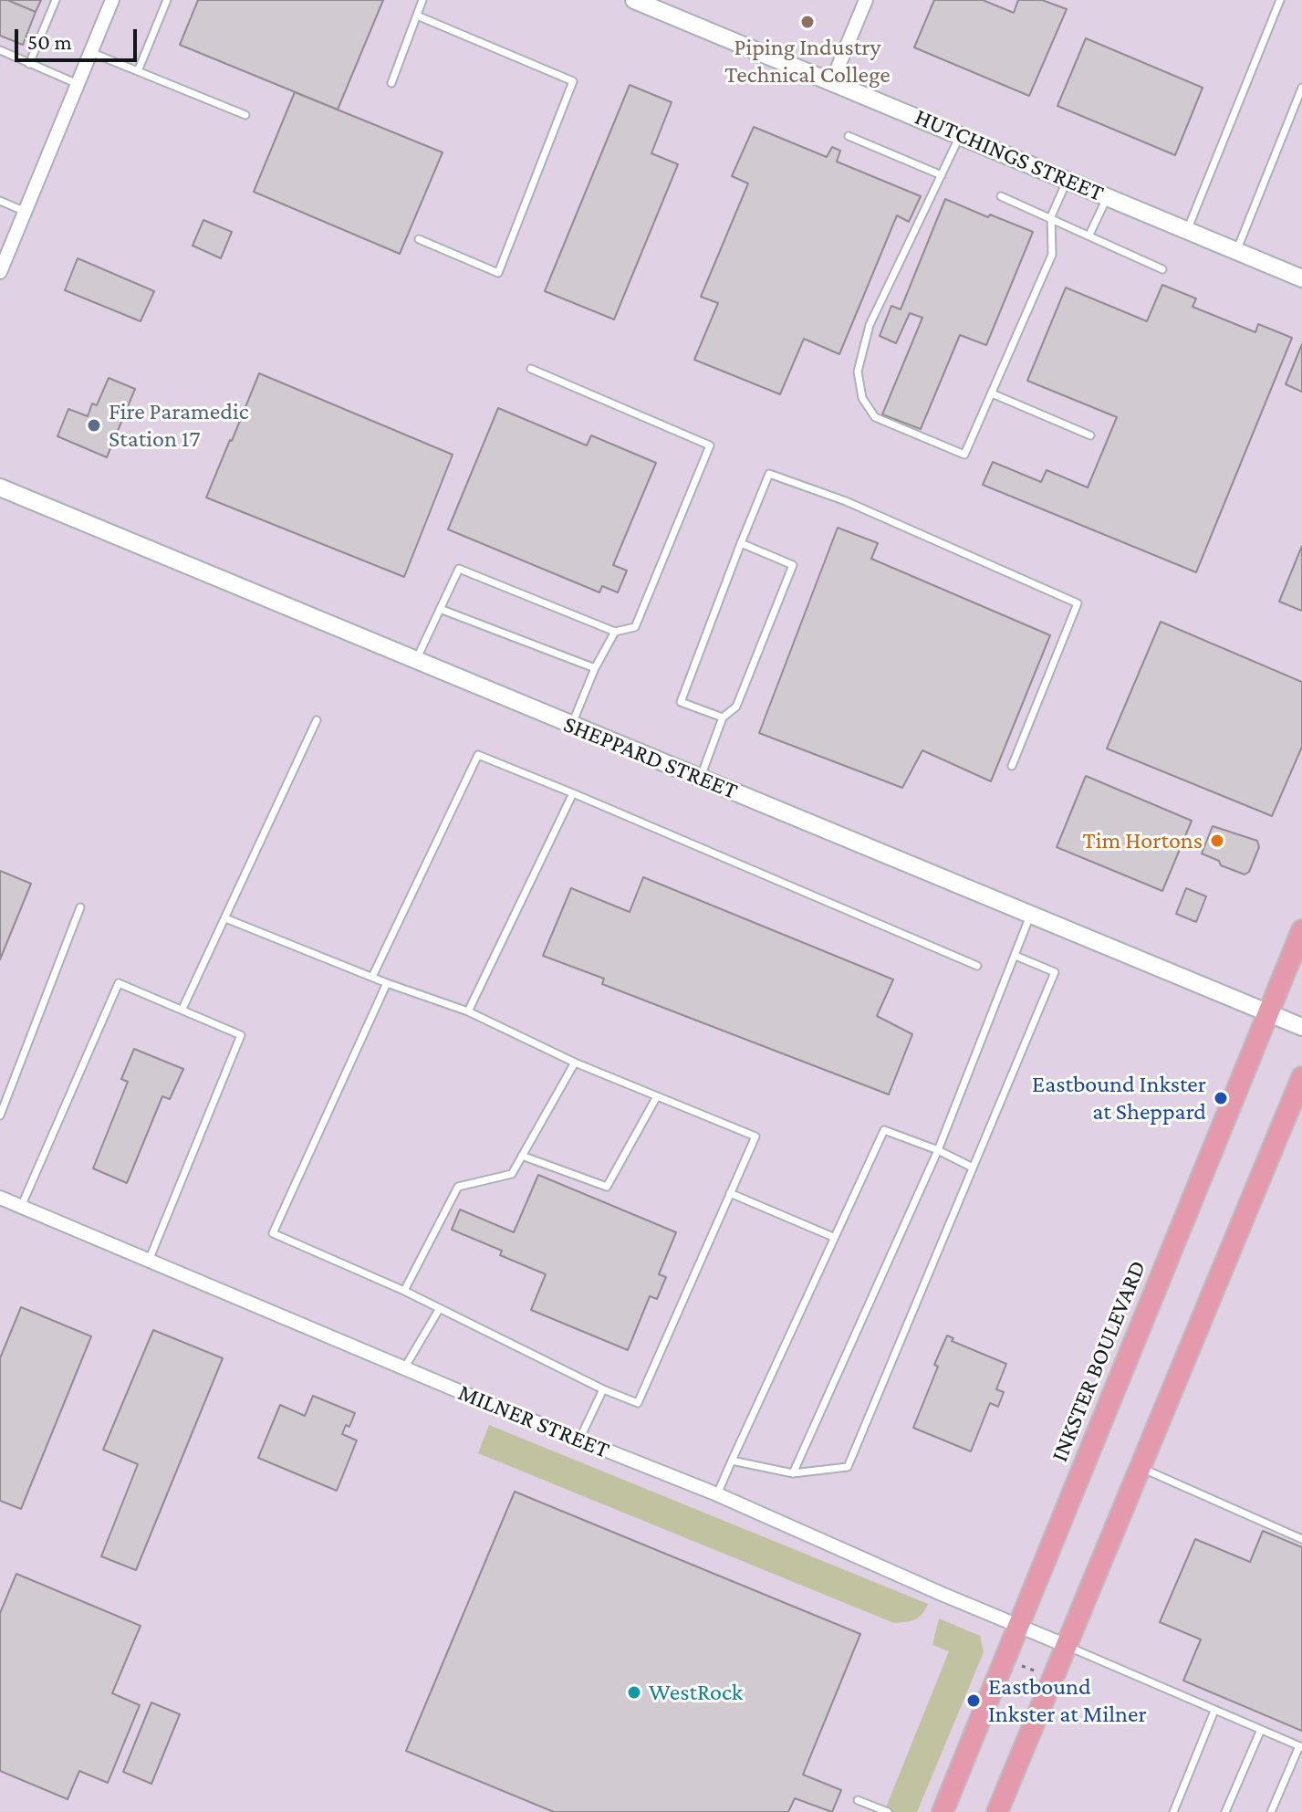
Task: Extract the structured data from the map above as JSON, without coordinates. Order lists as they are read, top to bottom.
{
  "streets": {
    "main road": ["INKSTER BOULEVARD"],
    "street": ["HUTCHINGS STREET", "SHEPPARD STREET", "MILNER STREET"]
  },
  "crossings": [
    ["SHEPPARD STREET", "INKSTER BOULEVARD"],
    ["INKSTER BOULEVARD", "MILNER STREET"]
  ],
  "places": [
    "Piping Industry Technical College",
    "Fire Paramedic Station 17",
    "Tim Hortons",
    "Eastbound Inkster at Sheppard",
    "WestRock",
    "Eastbound Inkster at Milner"
  ],
  "scale_bar": "50 m"
}
